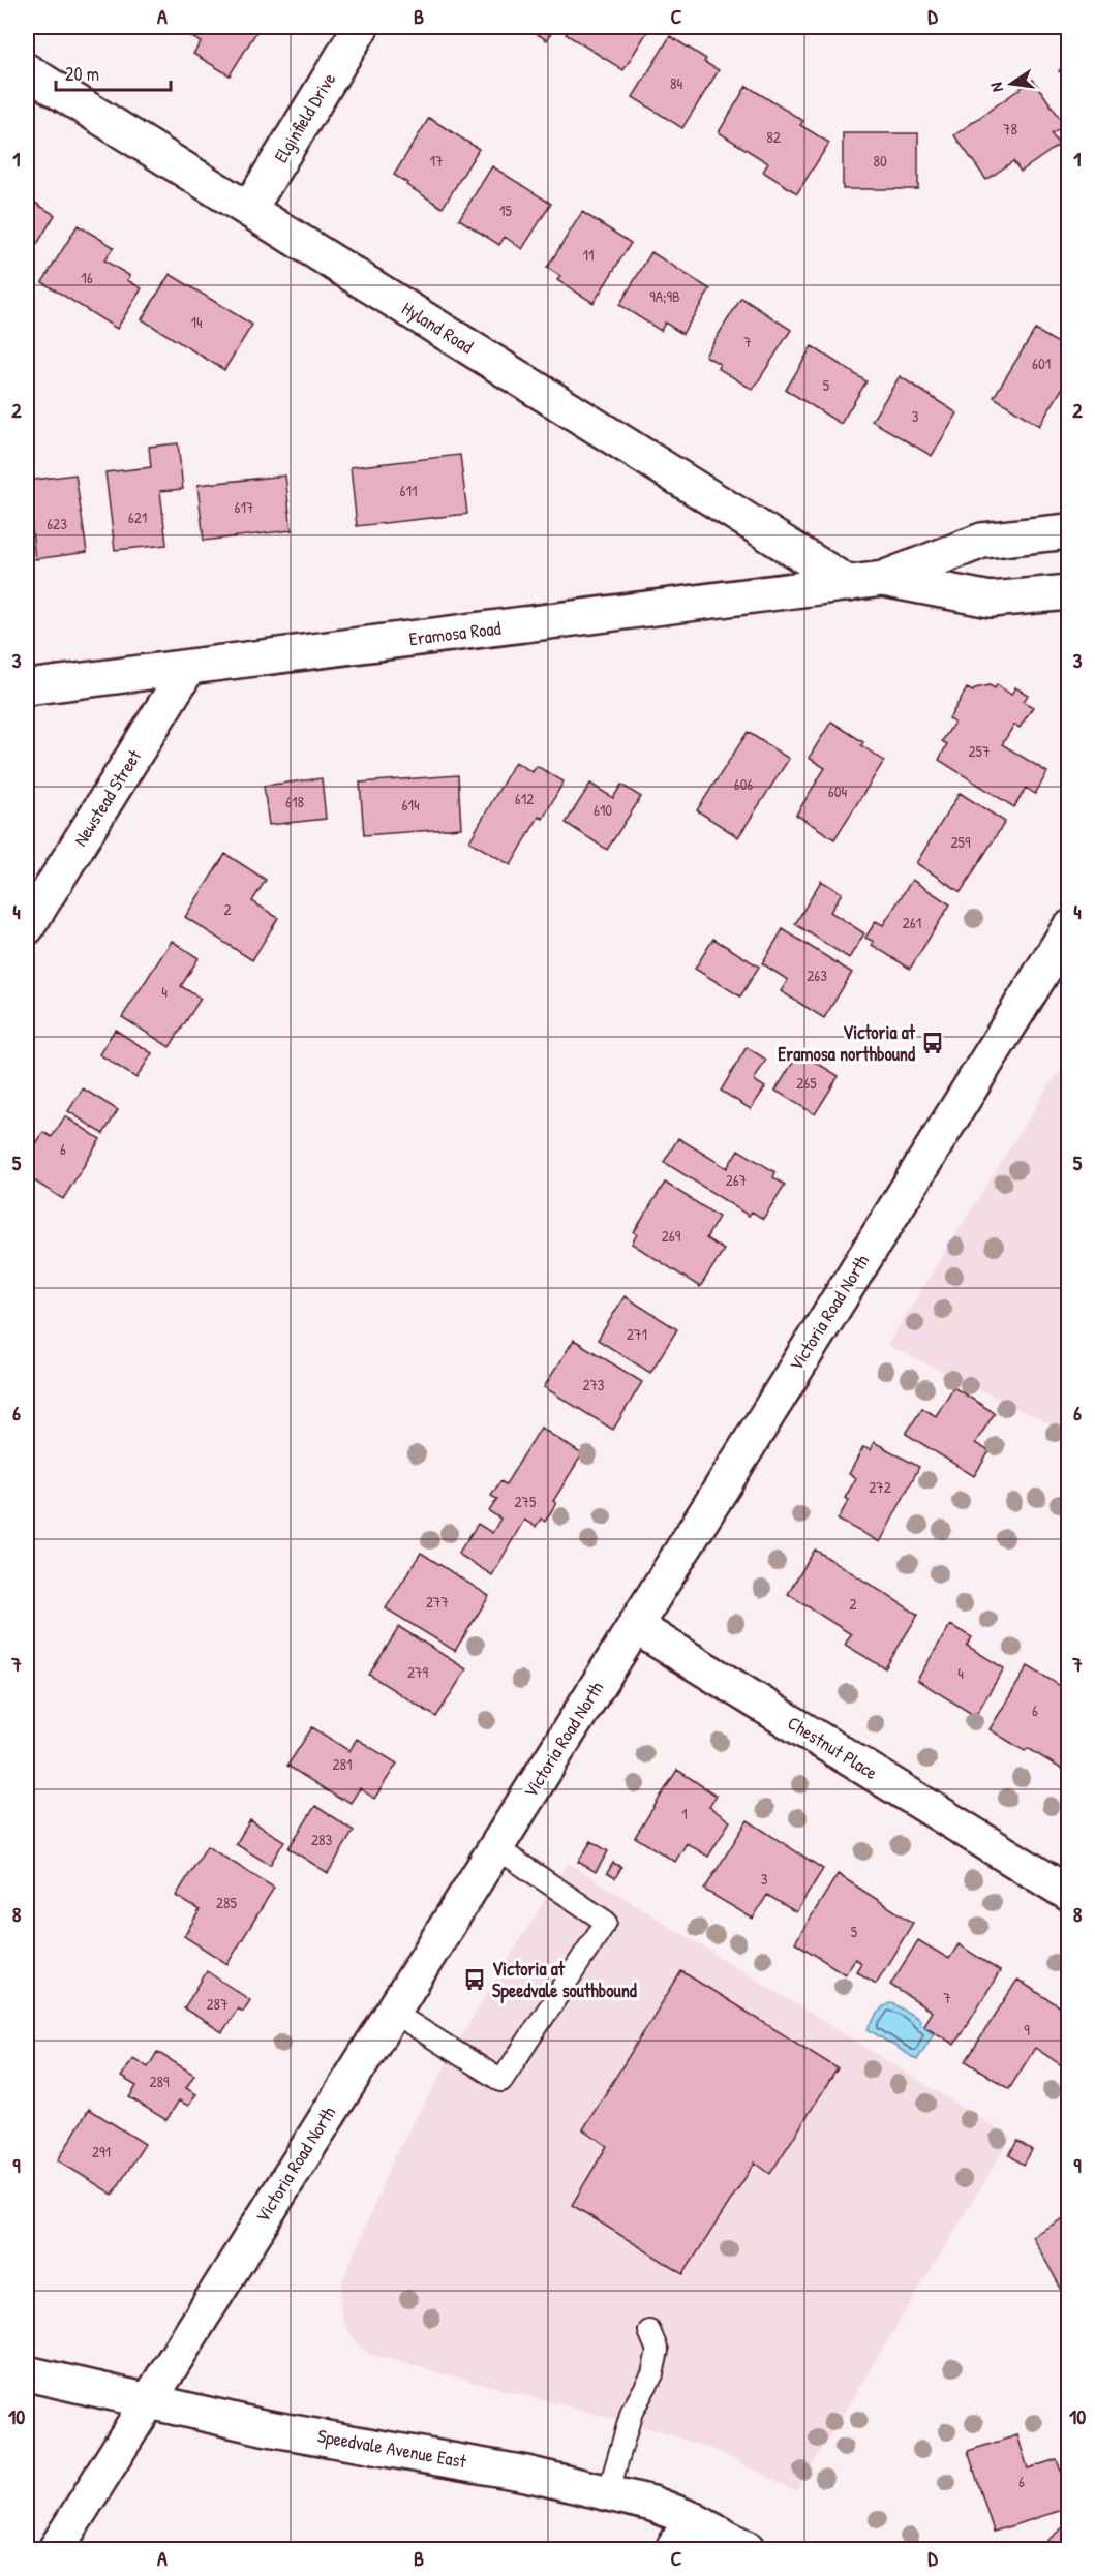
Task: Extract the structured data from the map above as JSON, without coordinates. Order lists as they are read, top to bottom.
{
  "streets": {
    "main road": [
      "Elginfield Drive",
      "Hyland Road",
      "Eramosa Road",
      "Newstead Street",
      "Victoria Road North",
      "Chestnut Place",
      "Speedvale Avenue East"
    ]
  },
  "crossings": [
    ["Elginfield Drive", "Hyland Road"],
    ["Hyland Road", "Eramosa Road"],
    ["Eramosa Road", "Newstead Street"],
    ["Victoria Road North", "Chestnut Place"],
    ["Victoria Road North", "Speedvale Avenue East"]
  ],
  "places": {
    "bus stop": ["Victoria at Eramosa northbound", "Victoria at Speedvale southbound"]
  },
  "house_numbers": [
    "84",
    "78",
    "82",
    "17",
    "80",
    "15",
    "11",
    "16",
    "9A;9B",
    "14",
    "7",
    "601",
    "5",
    "3",
    "611",
    "617",
    "621",
    "623",
    "257",
    "606",
    "604",
    "612",
    "618",
    "614",
    "610",
    "259",
    "2",
    "261",
    "263",
    "4",
    "265",
    "6",
    "267",
    "269",
    "271",
    "273",
    "272",
    "275",
    "277",
    "2",
    "279",
    "4",
    "6",
    "281",
    "1",
    "283",
    "3",
    "285",
    "5",
    "7",
    "287",
    "9",
    "289",
    "291",
    "6"
  ],
  "scale_bar": "20 m",
  "north": "left",
  "grid": {
    "columns": [
      "A",
      "B",
      "C",
      "D"
    ],
    "rows": [
      "1",
      "2",
      "3",
      "4",
      "5",
      "6",
      "7",
      "8",
      "9",
      "10"
    ]
  }
}
